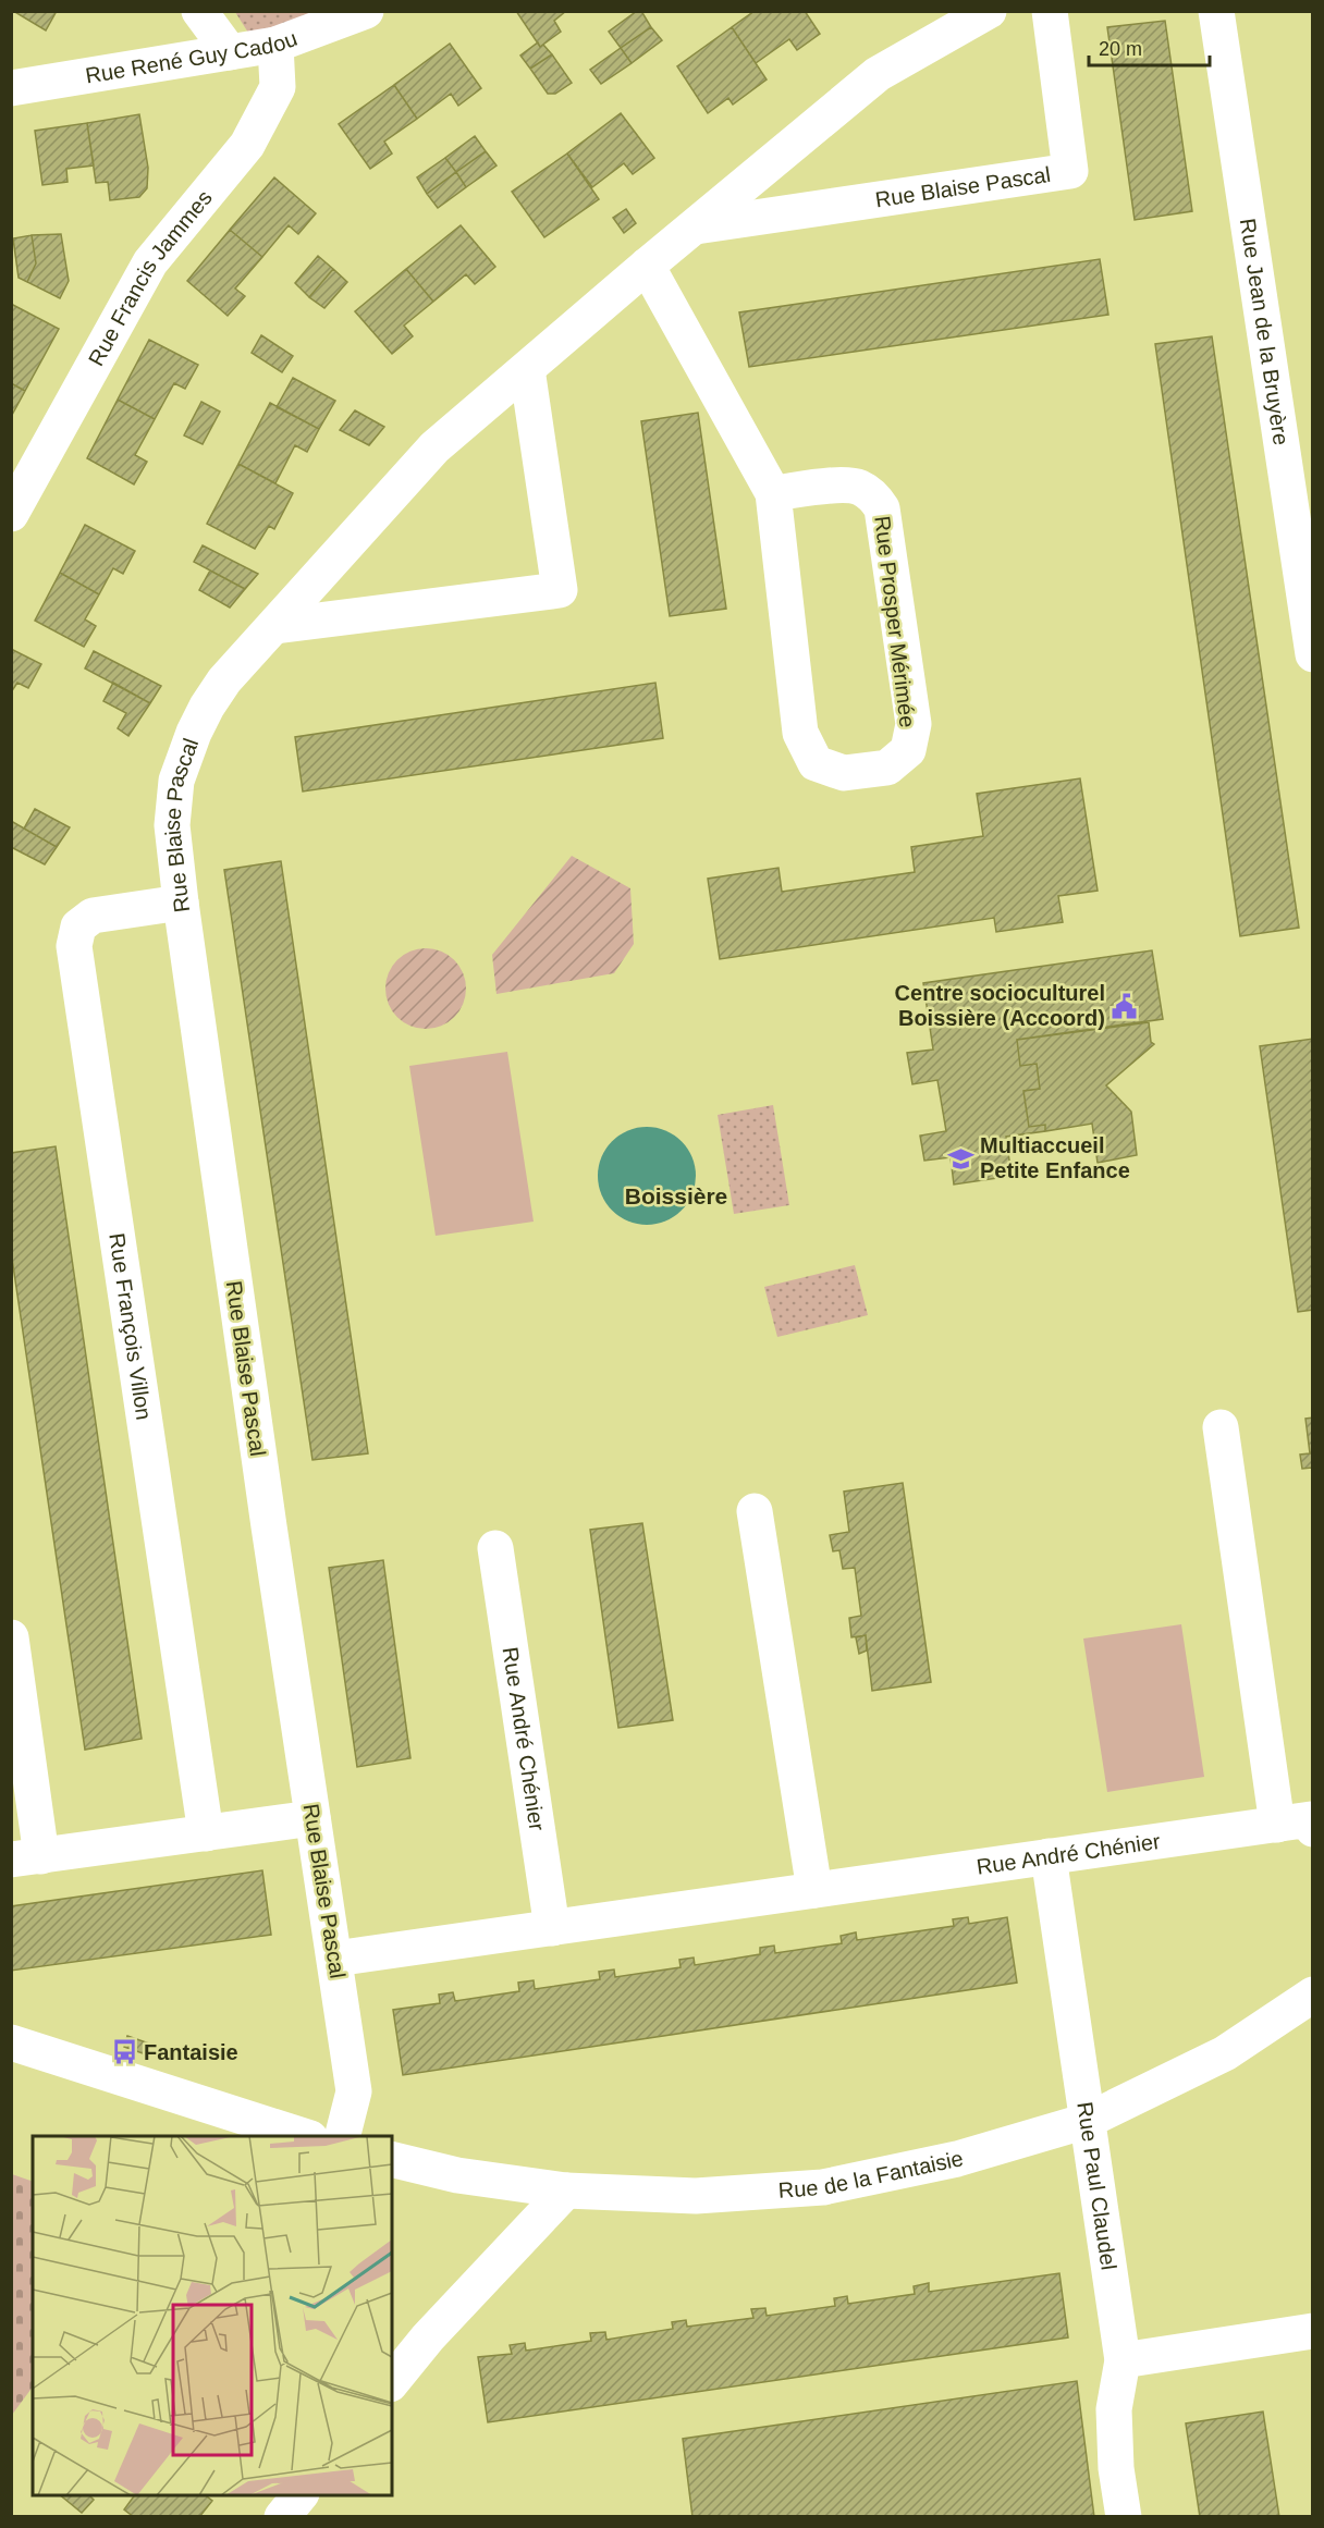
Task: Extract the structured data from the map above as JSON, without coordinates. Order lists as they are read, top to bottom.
{
  "streets": {
    "street": [
      "Rue René Guy Cadou",
      "Rue Blaise Pascal",
      "Rue Francis Jammes",
      "Rue Jean de la Bruyère",
      "Rue Prosper Mérimée",
      "Rue François Villon",
      "Rue André Chénier",
      "Rue de la Fantaisie",
      "Rue Paul Claudel"
    ]
  },
  "crossings": [
    ["Rue René Guy Cadou", "Rue Francis Jammes"],
    ["Rue Blaise Pascal", "Rue Prosper Mérimée"],
    ["Rue Blaise Pascal", "Rue François Villon"],
    ["Rue Blaise Pascal", "Rue André Chénier"],
    ["Rue André Chénier", "Rue Paul Claudel"],
    ["Rue de la Fantaisie", "Rue Paul Claudel"]
  ],
  "districts": ["Boissière"],
  "places": {
    "public building": ["Centre socioculturel Boissière (Accoord)"],
    "school or university": ["Multiaccueil Petite Enfance"],
    "bus stop": ["Fantaisie"]
  },
  "scale_bar": "20 m"
}
